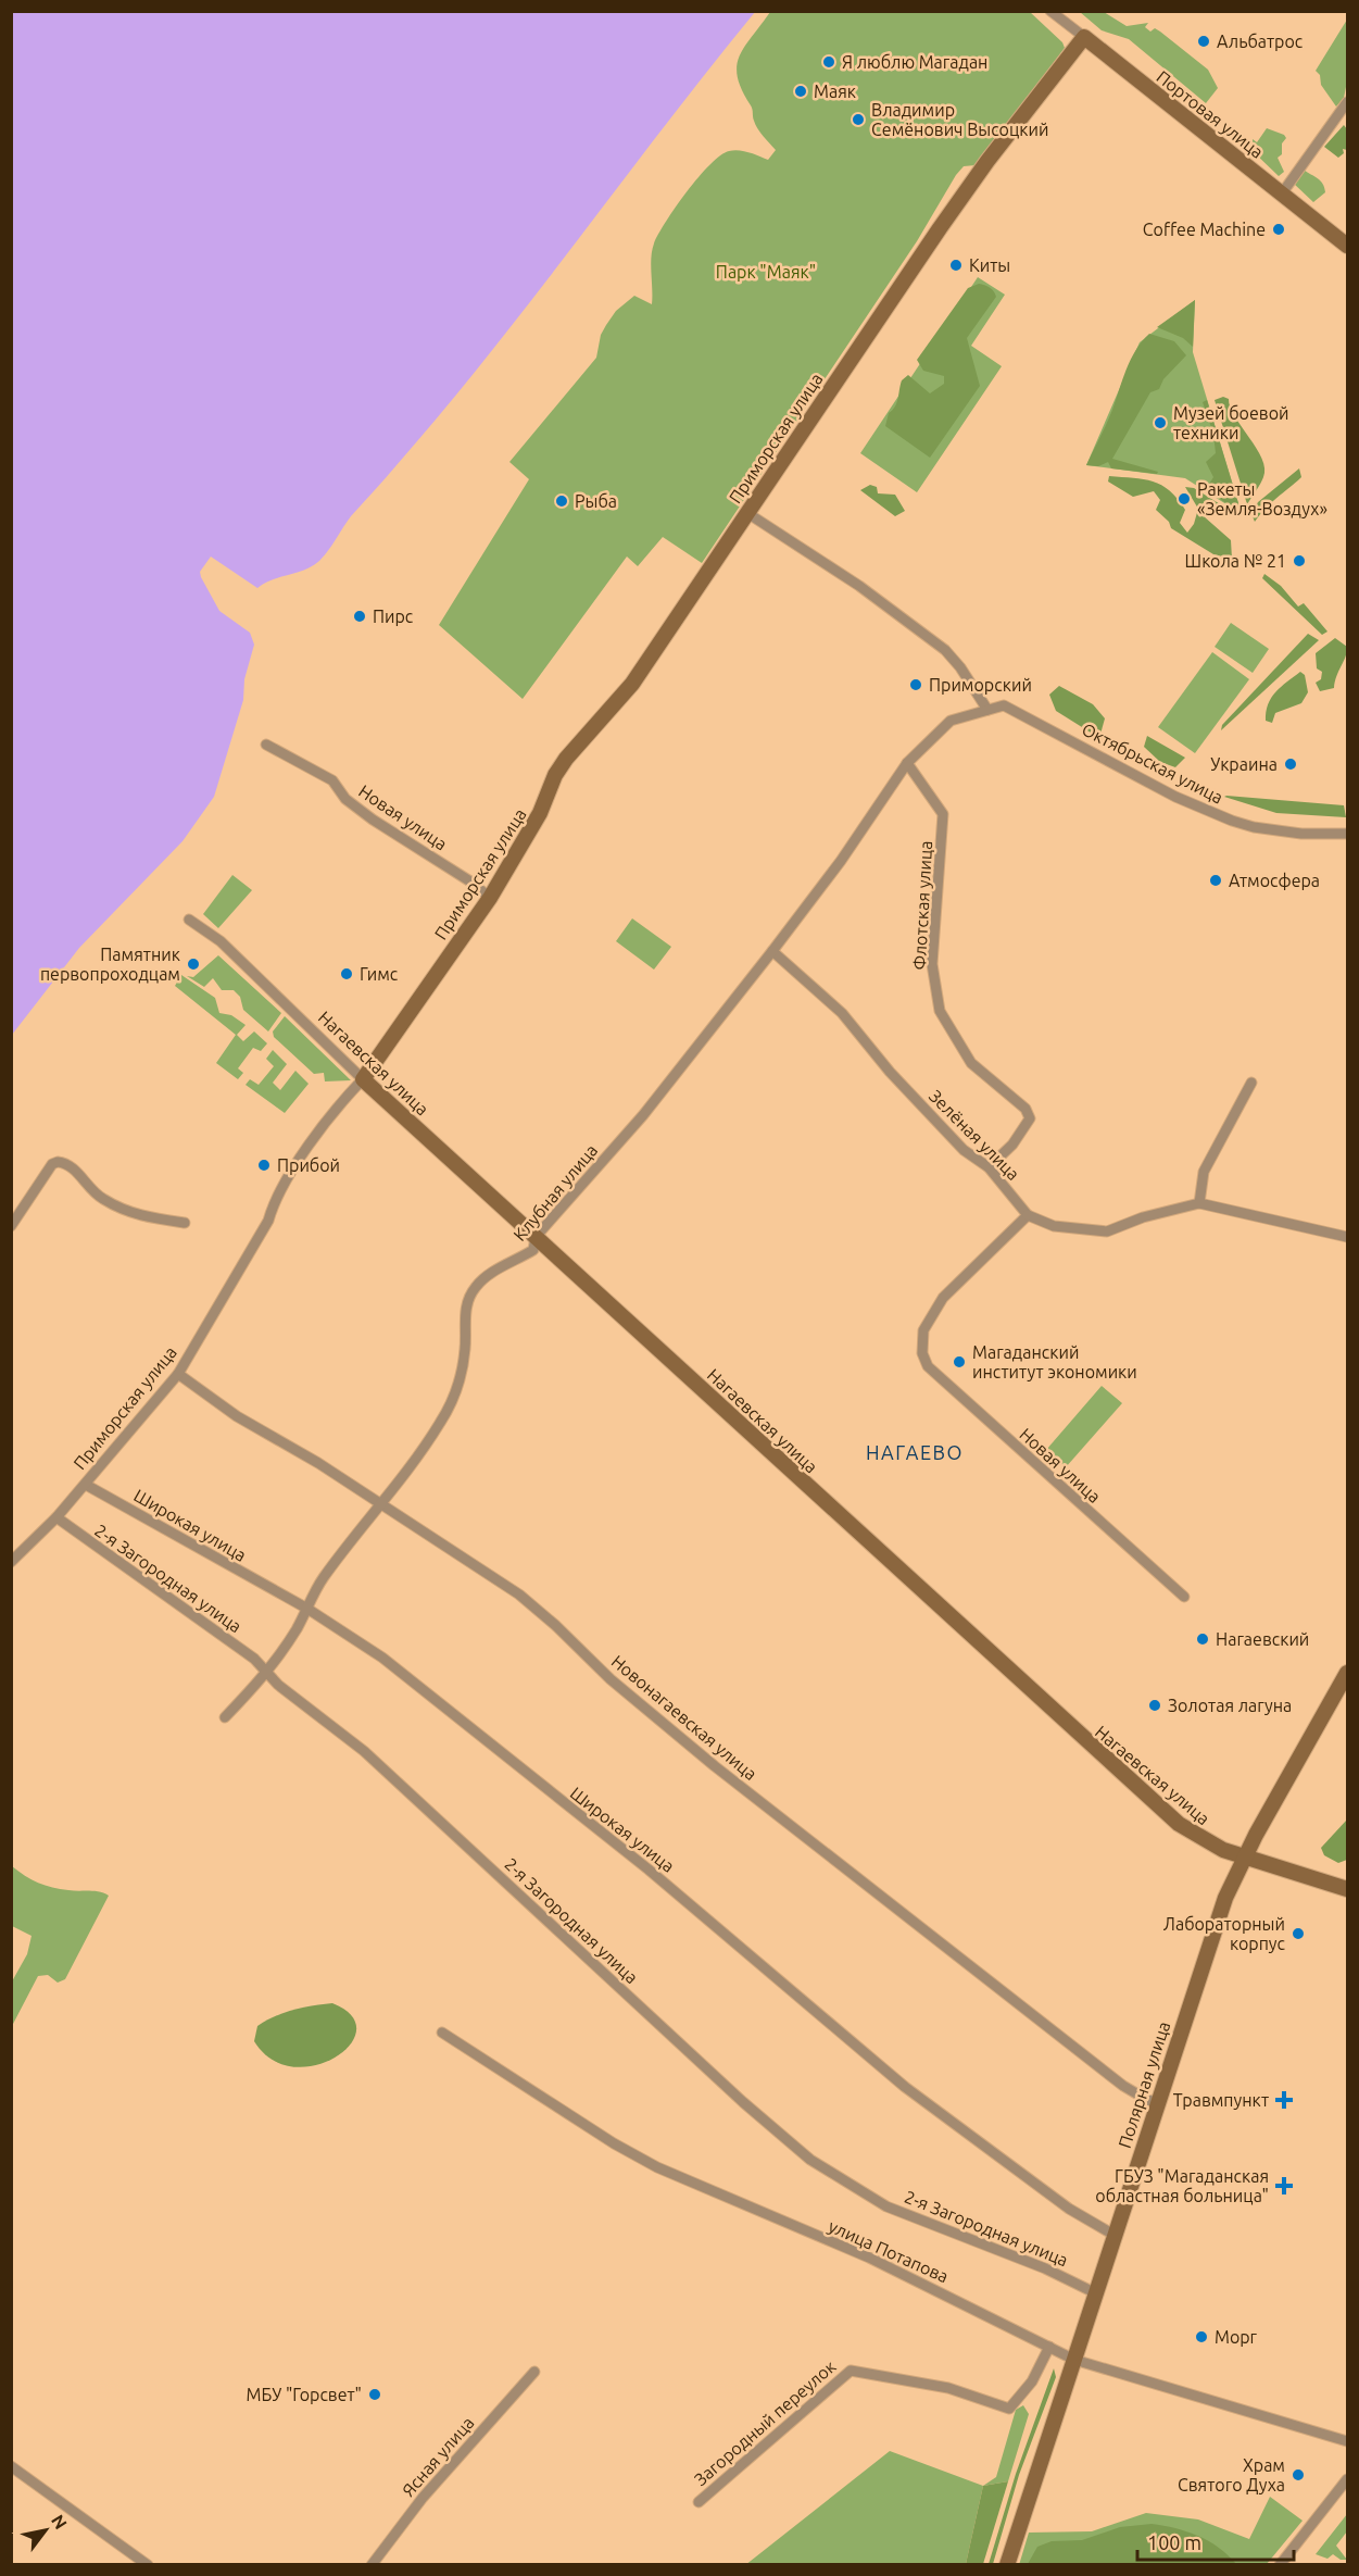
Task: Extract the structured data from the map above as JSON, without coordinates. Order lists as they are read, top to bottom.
{
  "streets": {
    "street": [
      "Портовая улица",
      "Приморская улица",
      "Октябрьская улица",
      "Новая улица",
      "Флотская улица",
      "Нагаевская улица",
      "Зелёная улица",
      "Клубная улица",
      "Широкая улица",
      "2-я Загородная улица",
      "Новонагаевская улица",
      "Полярная улица",
      "улица Потапова",
      "Загородный переулок",
      "Ясная улица"
    ]
  },
  "crossings": [
    ["Портовая улица", "Приморская улица"],
    ["Приморская улица", "Новая улица"],
    ["Приморская улица", "Нагаевская улица"],
    ["Приморская улица", "Широкая улица"],
    ["Приморская улица", "2-я Загородная улица"],
    ["Приморская улица", "Новонагаевская улица"],
    ["Октябрьская улица", "Клубная улица"],
    ["Новая улица", "Зелёная улица"],
    ["Флотская улица", "Зелёная улица"],
    ["Флотская улица", "Клубная улица"],
    ["Нагаевская улица", "Клубная улица"],
    ["Нагаевская улица", "Полярная улица"],
    ["Зелёная улица", "Клубная улица"],
    ["Клубная улица", "Широкая улица"],
    ["Клубная улица", "2-я Загородная улица"],
    ["Клубная улица", "Новонагаевская улица"],
    ["Широкая улица", "Полярная улица"],
    ["2-я Загородная улица", "Полярная улица"],
    ["Новонагаевская улица", "Полярная улица"],
    ["Полярная улица", "улица Потапова"],
    ["улица Потапова", "Загородный переулок"]
  ],
  "districts": ["НАГАЕВО"],
  "parks": ["Парк \"Маяк\""],
  "places": {
    "other": [
      "Альбатрос",
      "Я люблю Магадан",
      "Маяк",
      "Владимир Семёнович Высоцкий",
      "Coffee Machine",
      "Киты",
      "Музей боевой техники",
      "Ракеты «Земля-Воздух»",
      "Рыба",
      "Школа № 21",
      "Пирс",
      "Приморский",
      "Украина",
      "Атмосфера",
      "Памятник первопроходцам",
      "Гимс",
      "Прибой",
      "Магаданский институт экономики",
      "Нагаевский",
      "Золотая лагуна",
      "Лабораторный корпус",
      "Морг",
      "МБУ \"Горсвет\"",
      "Храм Святого Духа"
    ],
    "health": ["Травмпункт", "ГБУЗ \"Магаданская областная больница\""]
  },
  "scale_bar": "100 m",
  "north": "top right"
}
